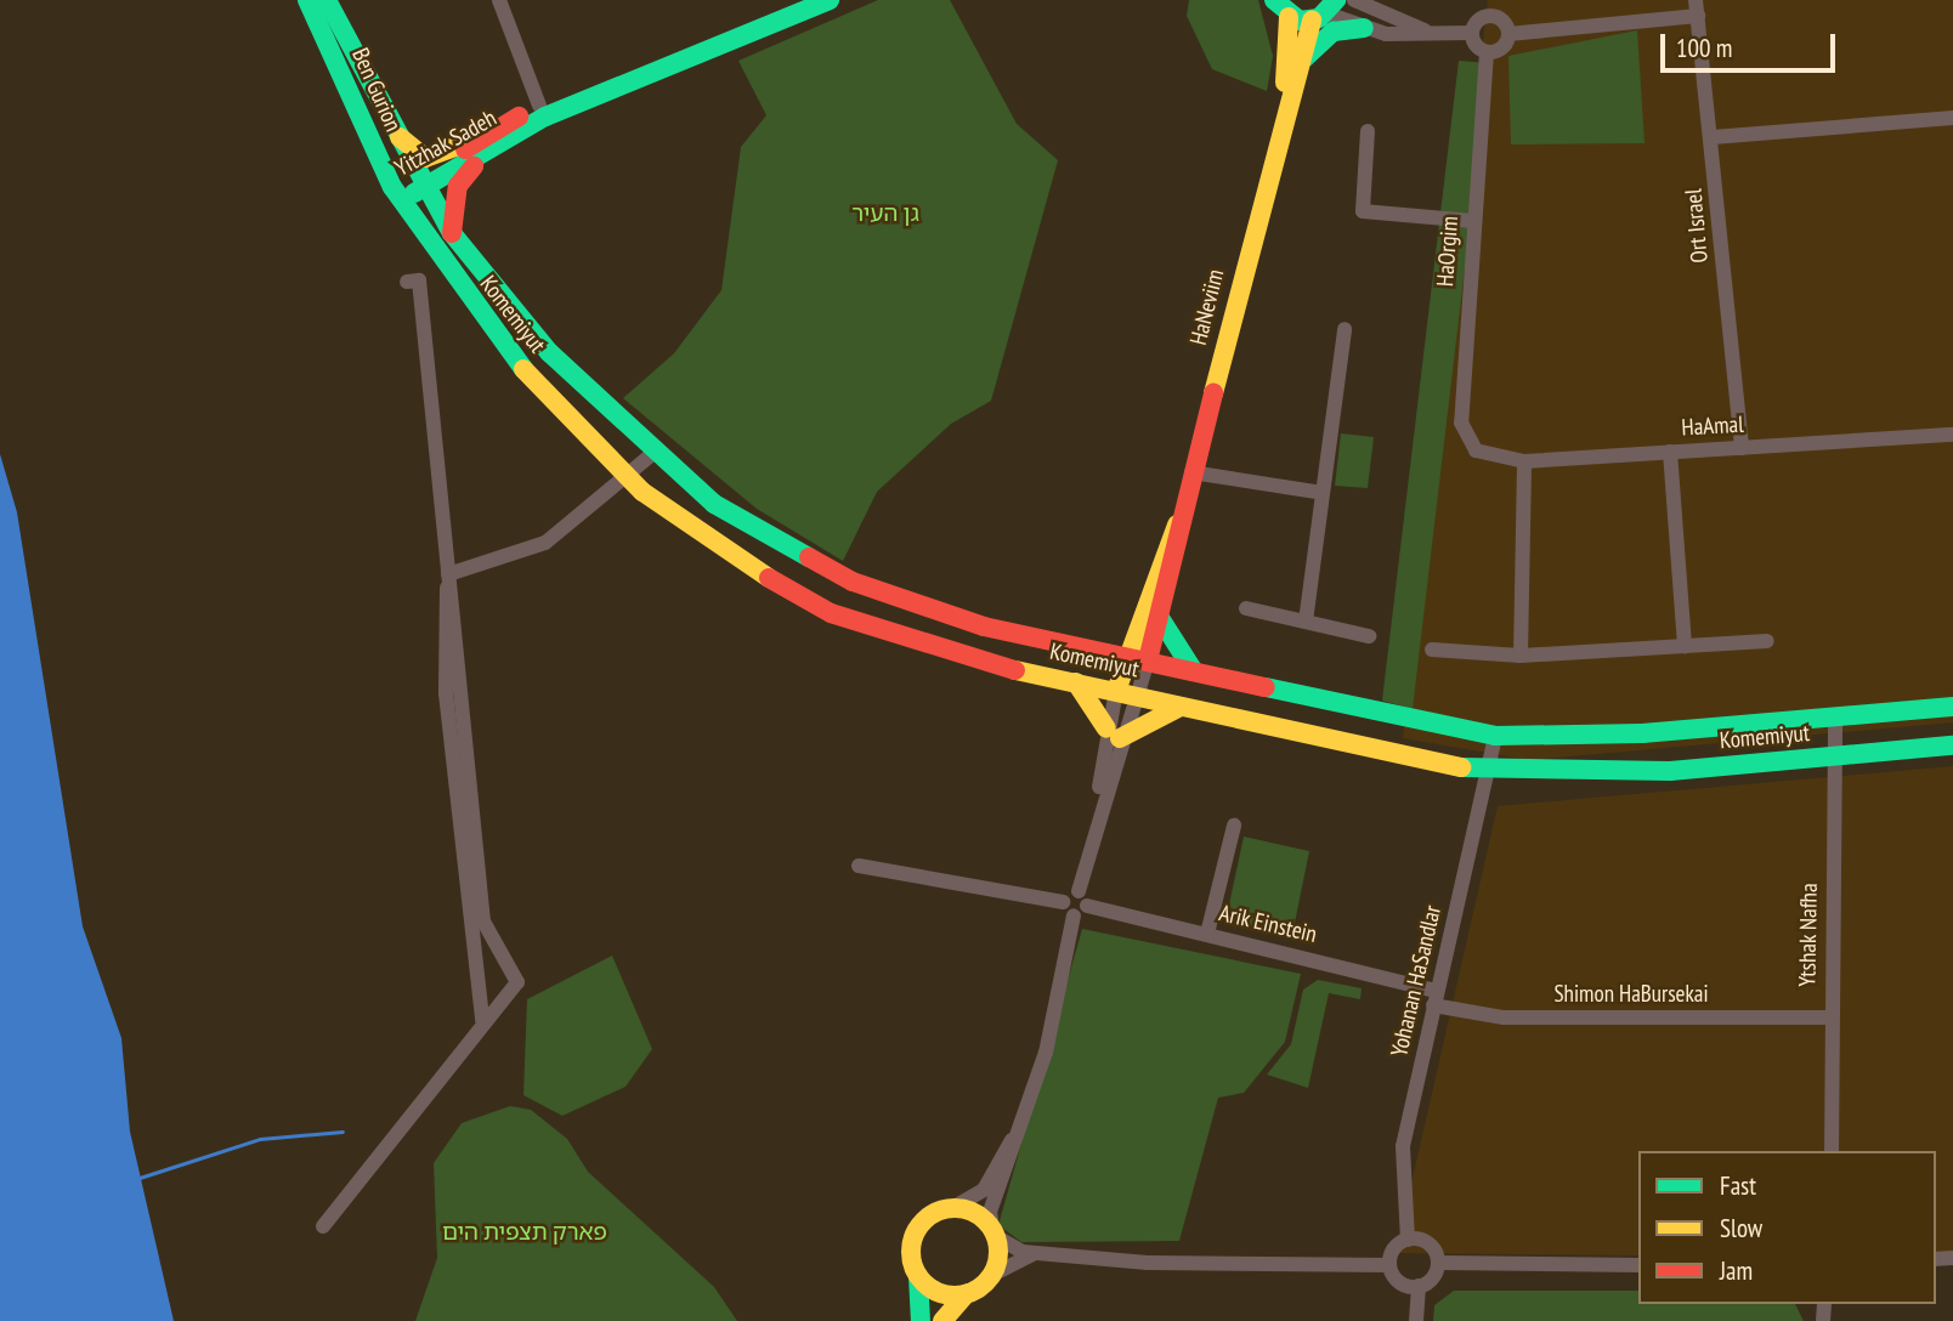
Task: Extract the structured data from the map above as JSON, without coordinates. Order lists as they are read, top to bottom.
{
  "streets": {
    "main road": [
      "Ben Gurion",
      "Yitzhak Sadeh",
      "HaNeviim",
      "Komemiyut"
    ],
    "street": [
      "Ort Israel",
      "HaOrgim",
      "HaAmal",
      "Arik Einstein",
      "Ytshak Nafha",
      "Yohanan HaSandlar",
      "Shimon HaBursekai"
    ]
  },
  "crossings": [
    ["Ben Gurion", "Yitzhak Sadeh"],
    ["Ben Gurion", "Komemiyut"],
    ["Yitzhak Sadeh", "Komemiyut"],
    ["Ort Israel", "HaAmal"],
    ["HaOrgim", "HaAmal"],
    ["HaNeviim", "Komemiyut"],
    ["Komemiyut", "Ytshak Nafha"],
    ["Komemiyut", "Yohanan HaSandlar"],
    ["Arik Einstein", "Yohanan HaSandlar"],
    ["Arik Einstein", "Shimon HaBursekai"],
    ["Ytshak Nafha", "Shimon HaBursekai"],
    ["Yohanan HaSandlar", "Shimon HaBursekai"]
  ],
  "parks": ["גן העיר", "פארק תצפית הים"],
  "legend": ["Fast", "Slow", "Jam"],
  "scale_bar": "100 m"
}
